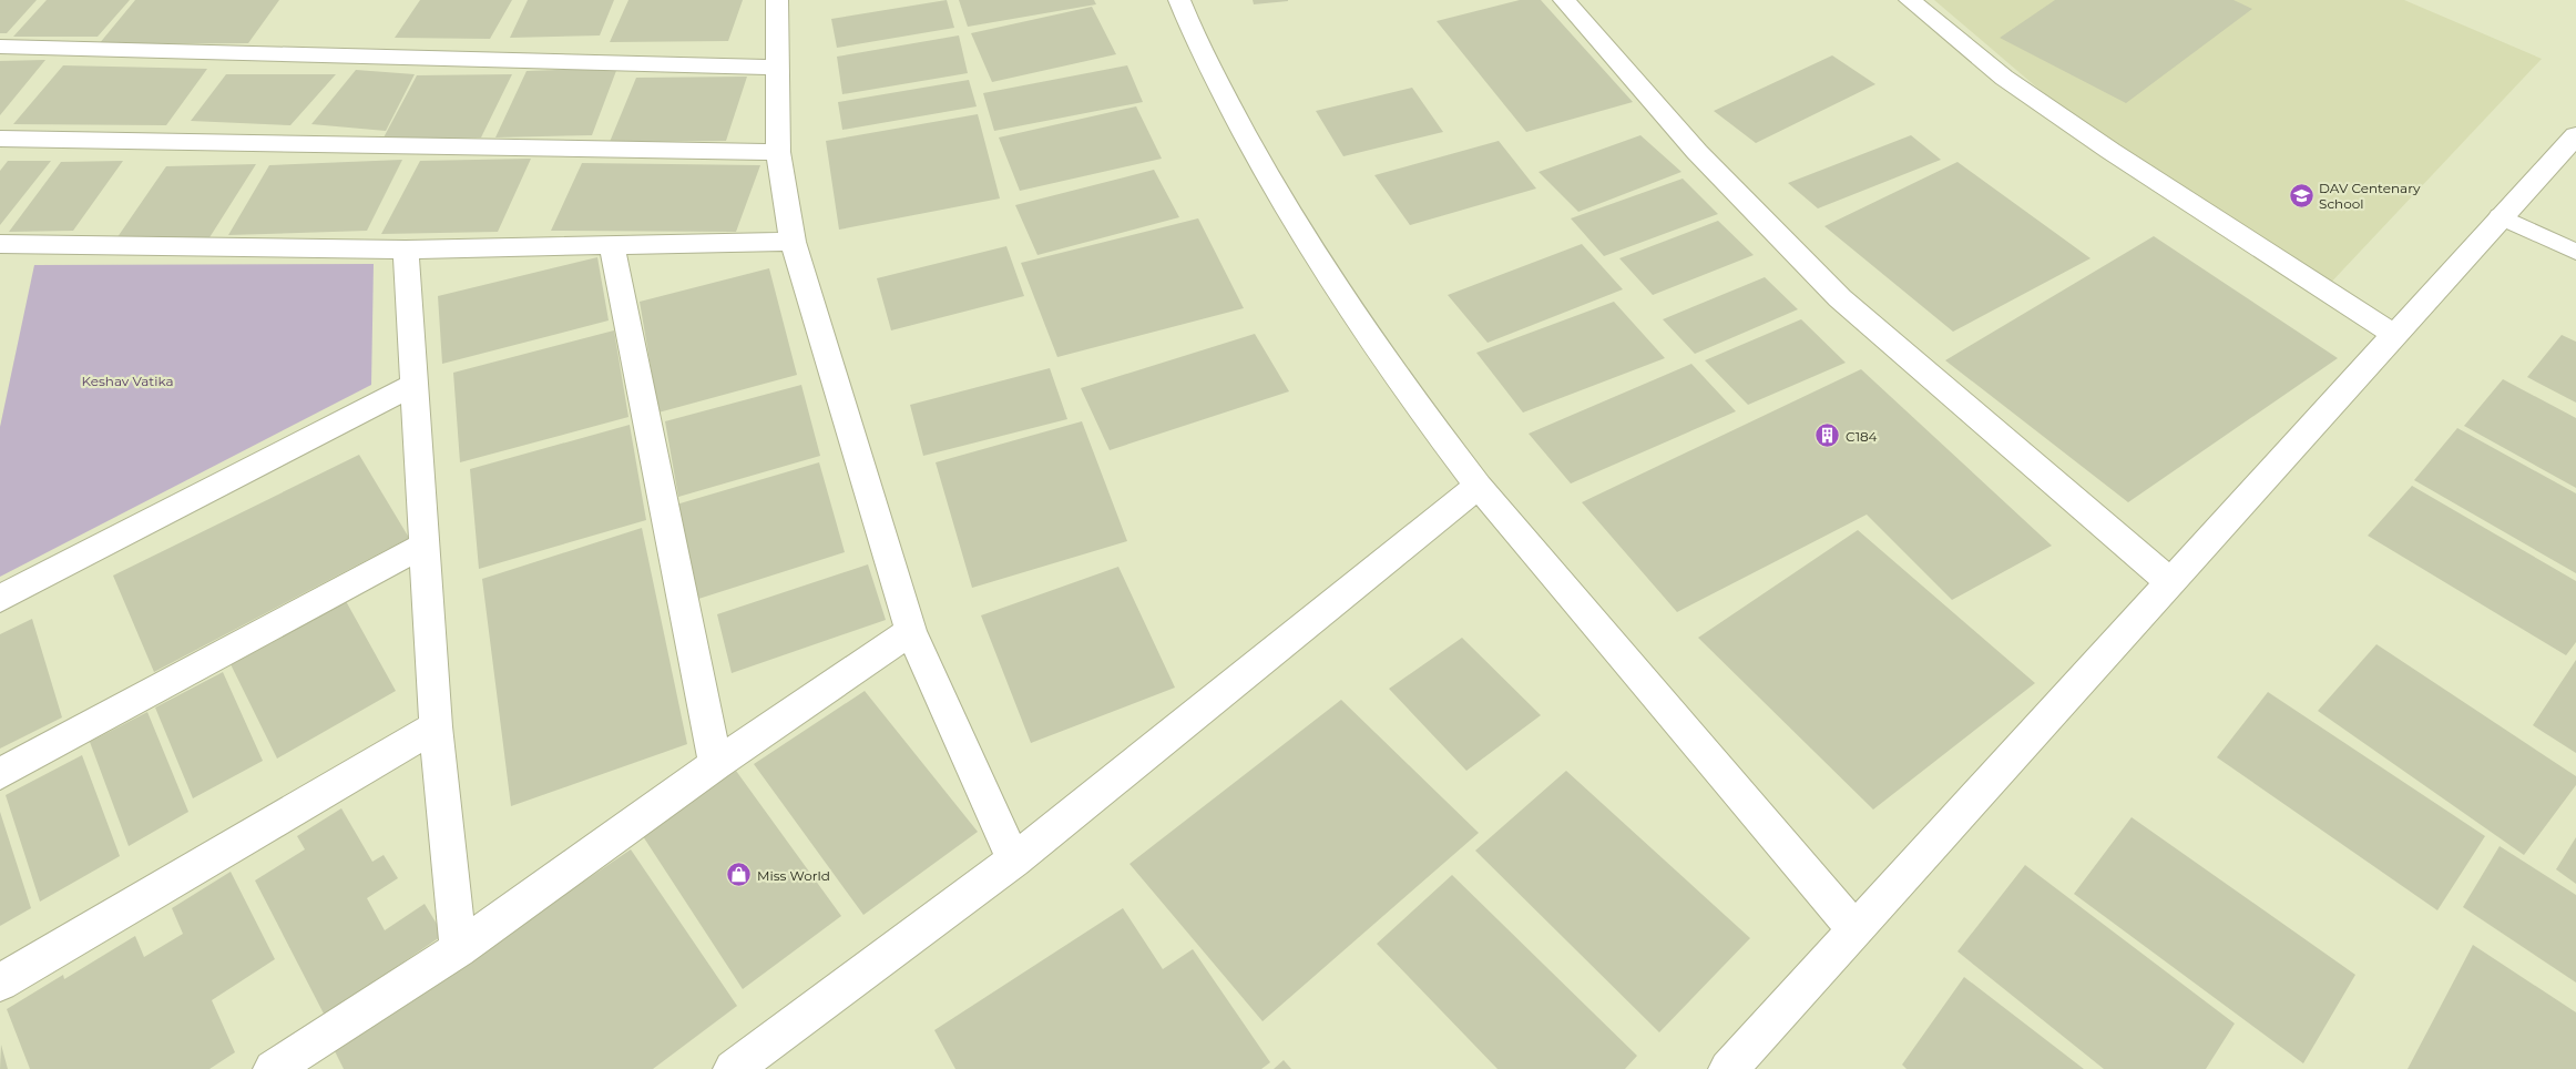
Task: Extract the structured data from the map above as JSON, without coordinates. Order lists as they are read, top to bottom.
{
  "parks": ["Keshav Vatika"],
  "places": {
    "school or university": ["DAV Centenary School"],
    "building": ["C184"],
    "shop": ["Miss World"]
  }
}
